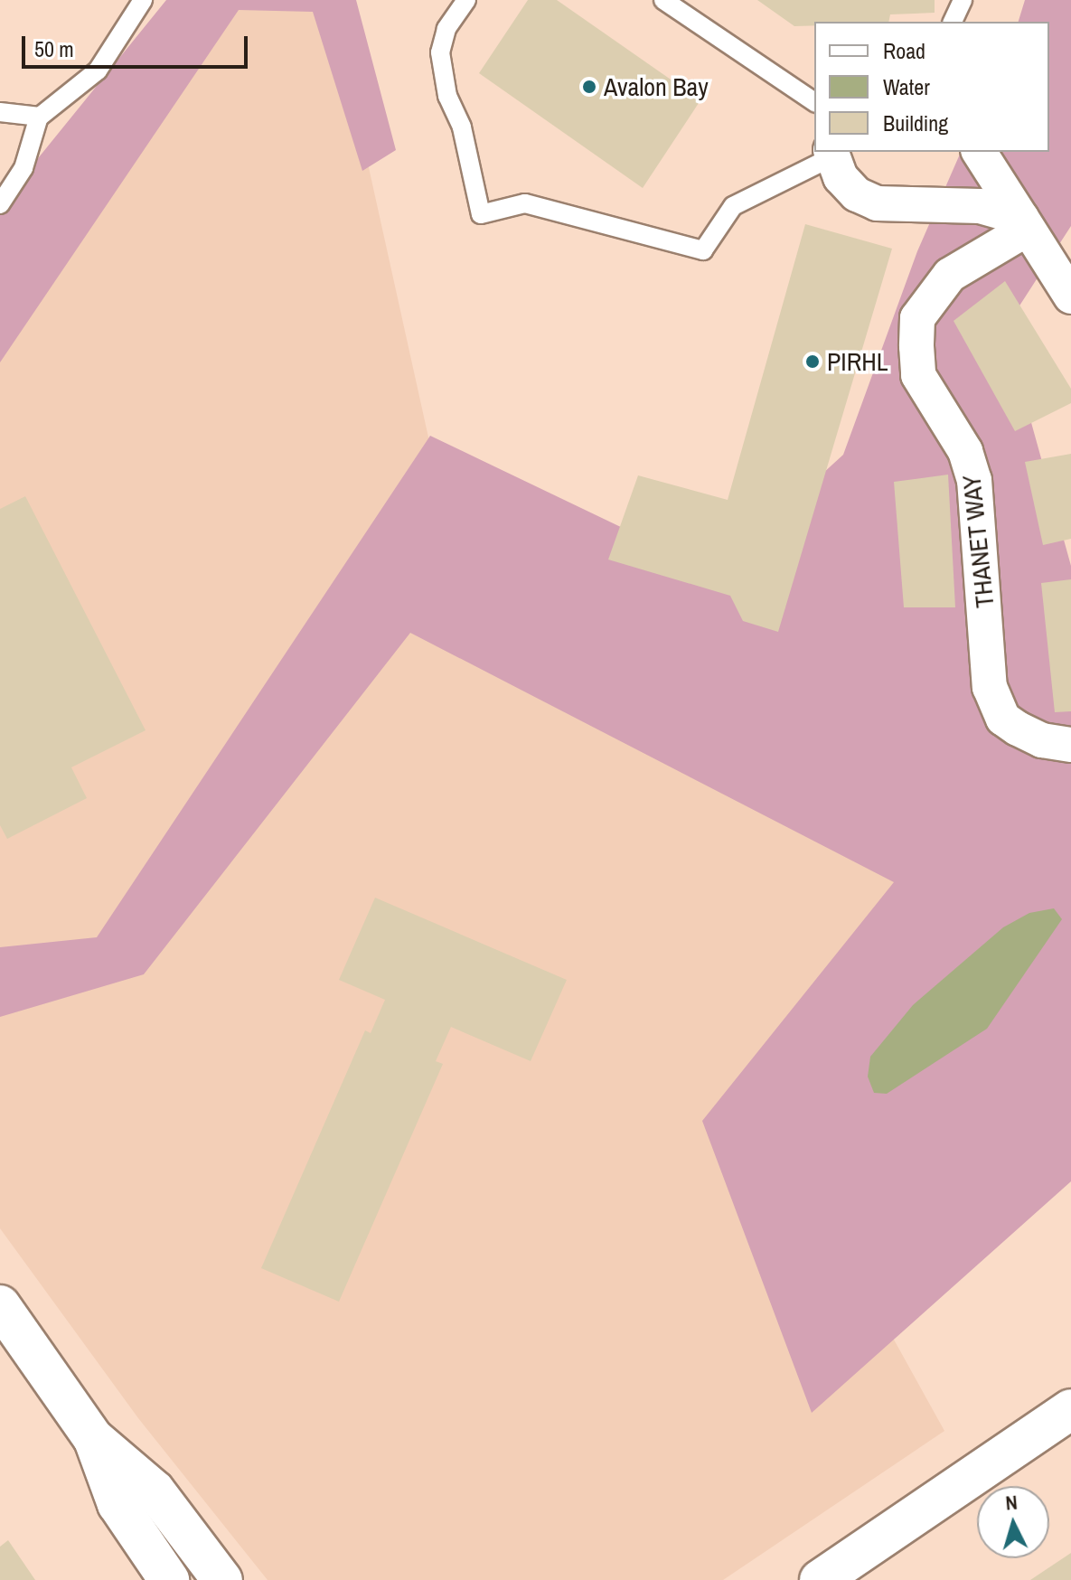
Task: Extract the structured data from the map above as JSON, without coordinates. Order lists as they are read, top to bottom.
{
  "streets": {
    "street": ["THANET WAY"]
  },
  "places": ["Avalon Bay", "PIRHL"],
  "legend": ["Road", "Water", "Building"],
  "scale_bar": "50 m",
  "north": "top"
}
